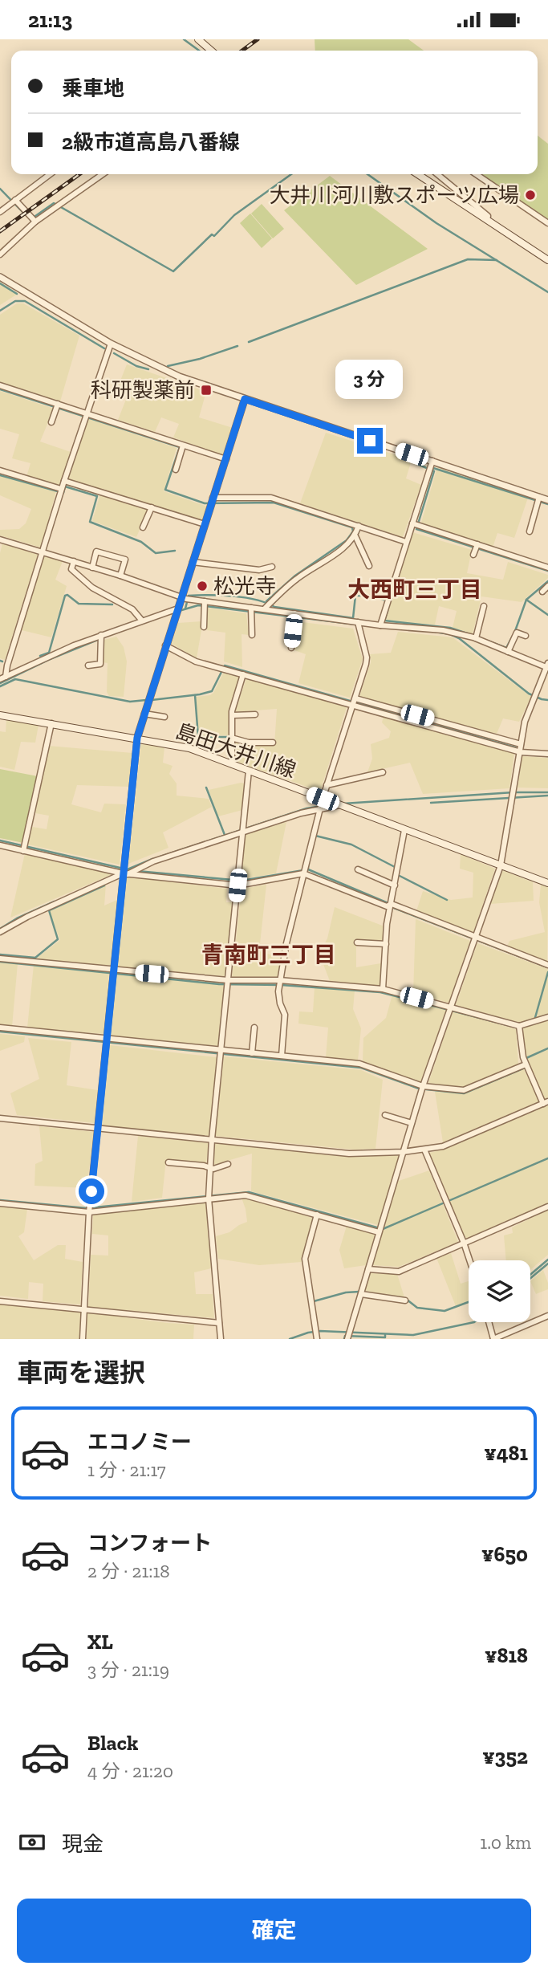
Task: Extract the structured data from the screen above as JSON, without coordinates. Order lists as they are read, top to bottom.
{
  "streets": {
    "main road": ["島田大井川線"]
  },
  "districts": ["大西町三丁目", "青南町三丁目"],
  "places": {
    "other": ["大井川河川敷スポーツ広場", "松光寺"],
    "transit": ["科研製薬前"]
  },
  "page": {
    "status": "21:13",
    "banner": ["乗車地", "2級市道高島八番線"],
    "bubble": "3 分",
    "heading": "車両を選択",
    "list": [
      {
        "name": "エコノミー",
        "note": "1 分 · 21:17",
        "value": "¥481"
      },
      {
        "name": "コンフォート",
        "note": "2 分 · 21:18",
        "value": "¥650"
      },
      {
        "name": "XL",
        "note": "3 分 · 21:19",
        "value": "¥818"
      },
      {
        "name": "Black",
        "note": "4 分 · 21:20",
        "value": "¥352"
      }
    ],
    "pay": ["現金", "1.0 km"],
    "buttons": "確定"
  }
}
